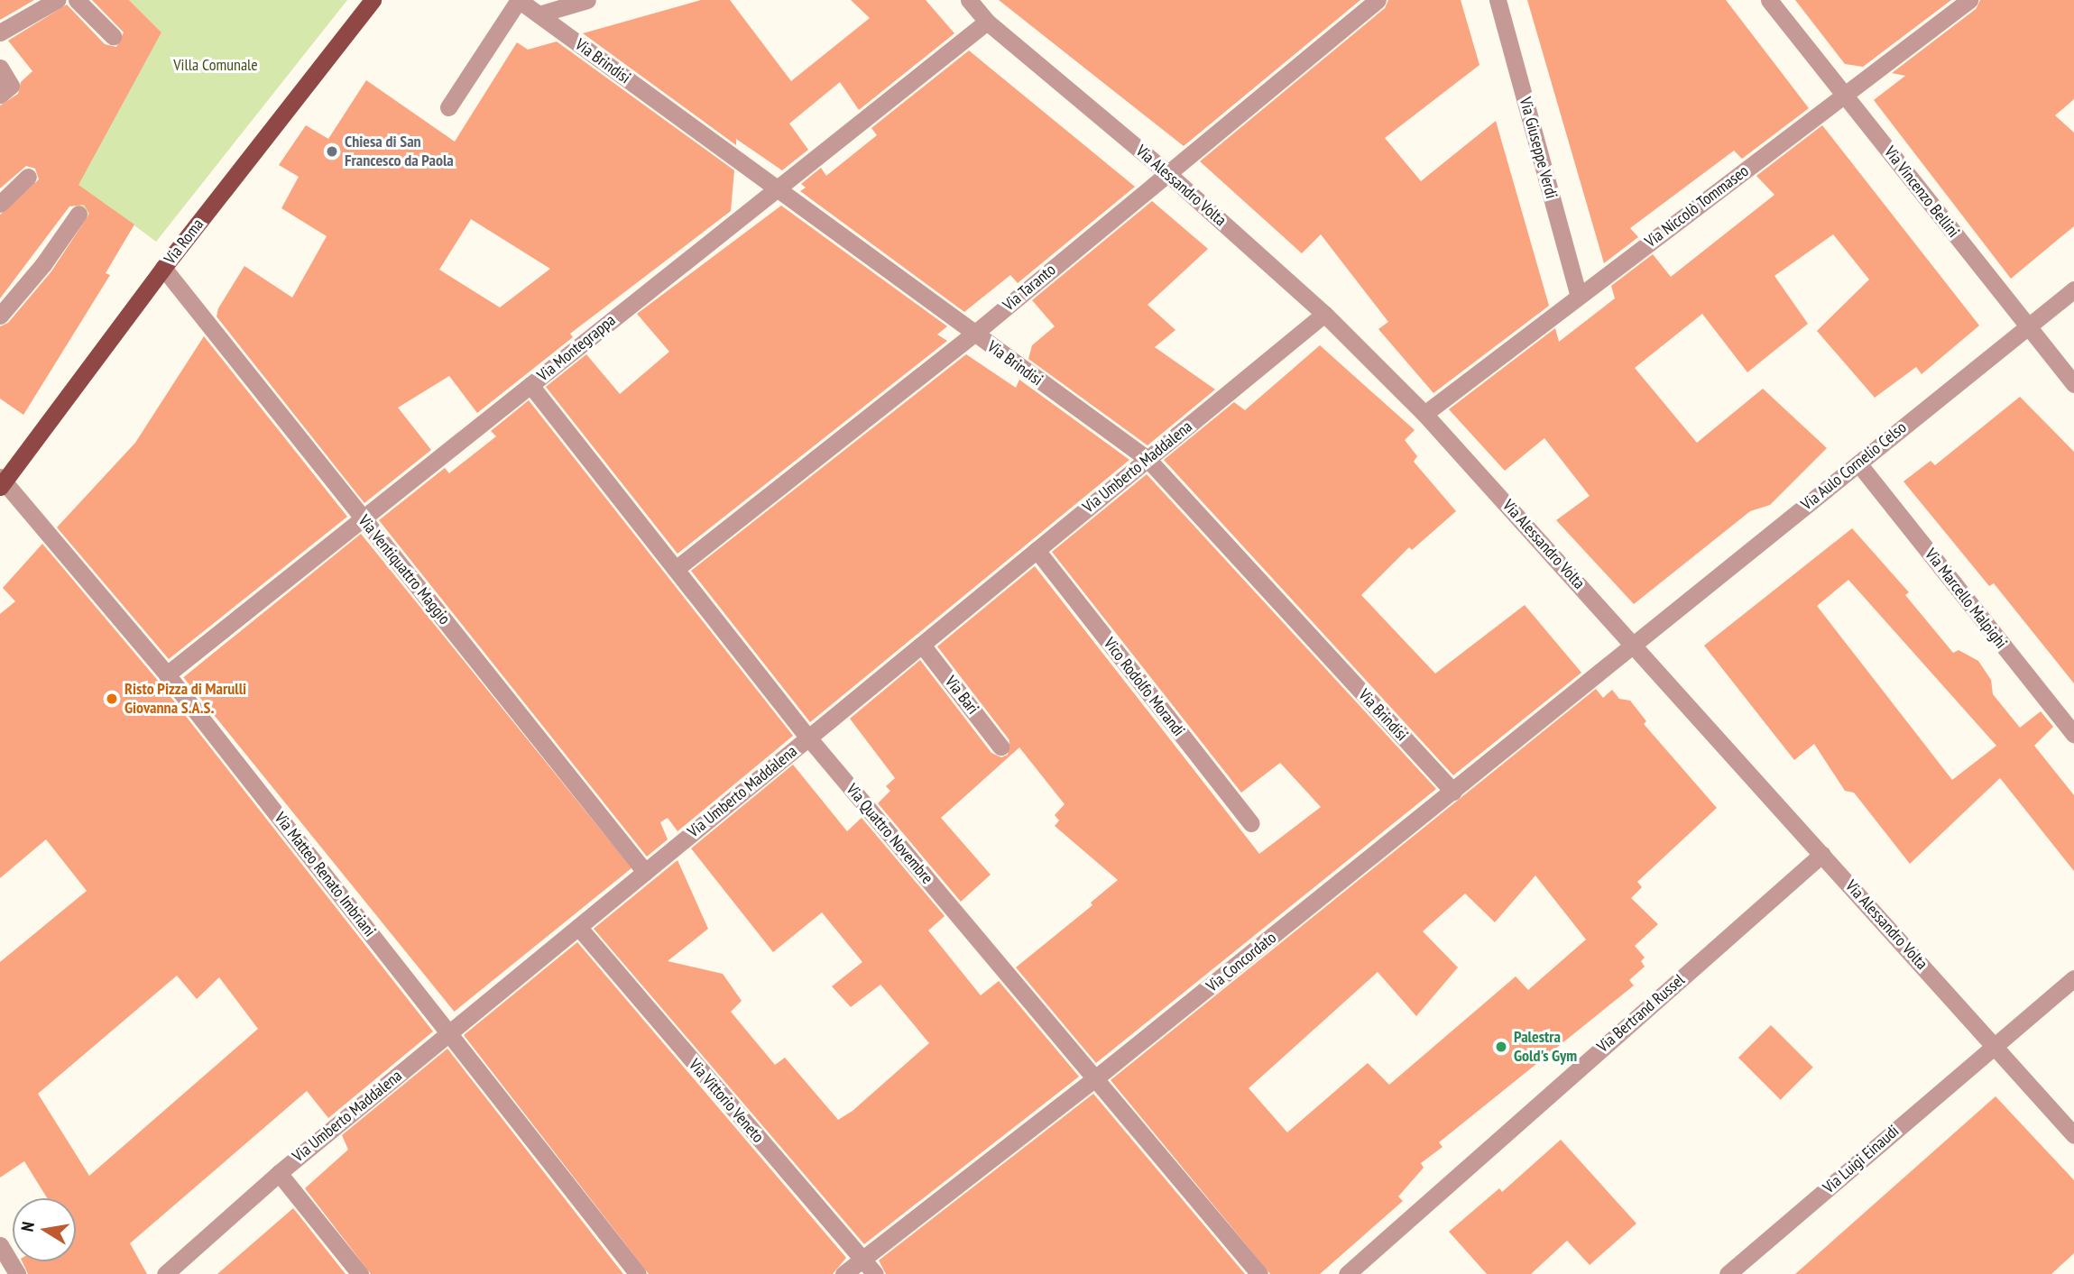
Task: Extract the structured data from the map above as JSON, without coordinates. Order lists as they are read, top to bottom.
{
  "streets": {
    "main road": ["Via Roma"],
    "street": [
      "Via Brindisi",
      "Via Giuseppe Verdi",
      "Via Alessandro Volta",
      "Via Vincenzo Bellini",
      "Via Niccolò Tommaseo",
      "Via Taranto",
      "Via Montegrappa",
      "Via Aulo Cornelio Celso",
      "Via Umberto Maddalena",
      "Via Ventiquattro Maggio",
      "Via Marcello Malpighi",
      "Vico Rodolfo Morandi",
      "Via Bari",
      "Via Quattro Novembre",
      "Via Matteo Renato Imbriani",
      "Via Concordato",
      "Via Bertrand Russel",
      "Via Vittorio Veneto",
      "Via Luigi Einaudi"
    ]
  },
  "crossings": [
    ["Via Brindisi", "Via Taranto"],
    ["Via Brindisi", "Via Montegrappa"],
    ["Via Brindisi", "Via Umberto Maddalena"],
    ["Via Brindisi", "Via Concordato"],
    ["Via Giuseppe Verdi", "Via Niccolò Tommaseo"],
    ["Via Alessandro Volta", "Via Niccolò Tommaseo"],
    ["Via Alessandro Volta", "Via Taranto"],
    ["Via Alessandro Volta", "Via Montegrappa"],
    ["Via Alessandro Volta", "Via Aulo Cornelio Celso"],
    ["Via Alessandro Volta", "Via Umberto Maddalena"],
    ["Via Alessandro Volta", "Via Concordato"],
    ["Via Alessandro Volta", "Via Bertrand Russel"],
    ["Via Alessandro Volta", "Via Luigi Einaudi"],
    ["Via Vincenzo Bellini", "Via Niccolò Tommaseo"],
    ["Via Vincenzo Bellini", "Via Aulo Cornelio Celso"],
    ["Via Roma", "Via Ventiquattro Maggio"],
    ["Via Roma", "Via Matteo Renato Imbriani"],
    ["Via Taranto", "Via Quattro Novembre"],
    ["Via Montegrappa", "Via Ventiquattro Maggio"],
    ["Via Montegrappa", "Via Quattro Novembre"],
    ["Via Montegrappa", "Via Matteo Renato Imbriani"],
    ["Via Aulo Cornelio Celso", "Via Marcello Malpighi"],
    ["Via Aulo Cornelio Celso", "Via Concordato"],
    ["Via Umberto Maddalena", "Via Ventiquattro Maggio"],
    ["Via Umberto Maddalena", "Vico Rodolfo Morandi"],
    ["Via Umberto Maddalena", "Via Bari"],
    ["Via Umberto Maddalena", "Via Quattro Novembre"],
    ["Via Umberto Maddalena", "Via Matteo Renato Imbriani"],
    ["Via Umberto Maddalena", "Via Vittorio Veneto"],
    ["Via Quattro Novembre", "Via Concordato"],
    ["Via Concordato", "Via Vittorio Veneto"]
  ],
  "parks": ["Villa Comunale"],
  "places": ["Chiesa di San Francesco da Paola", "Risto Pizza di Marulli Giovanna S.A.S.", "Palestra Gold's Gym"],
  "north": "left"
}
